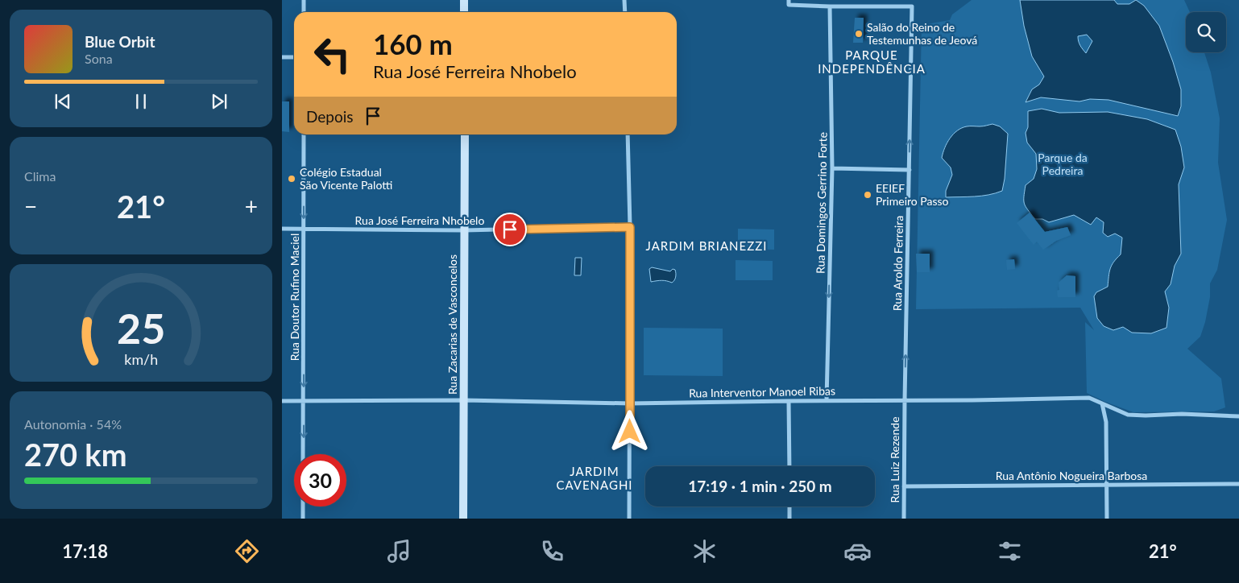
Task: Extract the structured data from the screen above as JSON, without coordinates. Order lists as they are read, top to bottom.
{
  "streets": {
    "street": [
      "Rua Domingos Gerrino Forte",
      "Rua José Ferreira Nhobelo",
      "Rua Aroldo Ferreira",
      "Rua Doutor Rufino Maciel",
      "Rua Zacarias de Vasconcelos",
      "Rua Interventor Manoel Ribas",
      "Rua Luiz Rezende",
      "Rua Antônio Nogueira Barbosa"
    ]
  },
  "crossings": [
    ["Rua Domingos Gerrino Forte", "Rua Aroldo Ferreira"],
    ["Rua Domingos Gerrino Forte", "Rua Interventor Manoel Ribas"],
    ["Rua José Ferreira Nhobelo", "Rua Doutor Rufino Maciel"],
    ["Rua José Ferreira Nhobelo", "Rua Zacarias de Vasconcelos"],
    ["Rua Aroldo Ferreira", "Rua Interventor Manoel Ribas"],
    ["Rua Aroldo Ferreira", "Rua Luiz Rezende"],
    ["Rua Doutor Rufino Maciel", "Rua Interventor Manoel Ribas"],
    ["Rua Zacarias de Vasconcelos", "Rua Interventor Manoel Ribas"],
    ["Rua Interventor Manoel Ribas", "Rua Luiz Rezende"],
    ["Rua Luiz Rezende", "Rua Antônio Nogueira Barbosa"]
  ],
  "one_way": ["Rua Domingos Gerrino Forte", "Rua Aroldo Ferreira", "Rua Doutor Rufino Maciel"],
  "districts": ["PARQUE INDEPENDÊNCIA", "JARDIM BRIANEZZI", "JARDIM CAVENAGHI"],
  "parks": ["Parque da Pedreira"],
  "places": ["Salão do Reino de Testemunhas de Jeová", "Colégio Estadual São Vicente Palotti", "EEIEF Primeiro Passo"],
  "page": {
    "turn": ["160 m", "Rua José Ferreira Nhobelo"],
    "song": ["Blue Orbit", "Sona"],
    "then": "Depois",
    "tile": [
      "Clima",
      ["Autonomia · 54%", "270 km"]
    ],
    "heat": ["−", "21°", "+"],
    "limit": "30",
    "trip": "17:19 · 1 min · 250 m",
    "tabs": ["17:18", "21°"],
    "gauge": ["25", "km/h"]
  }
}
